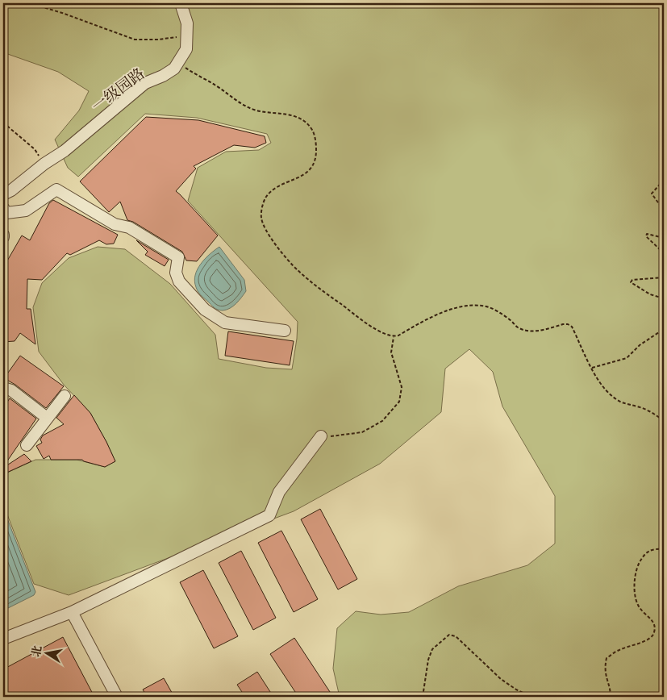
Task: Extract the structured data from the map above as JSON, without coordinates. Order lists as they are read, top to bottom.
{
  "streets": {
    "street": ["一级园路"]
  },
  "north": "left"
}
